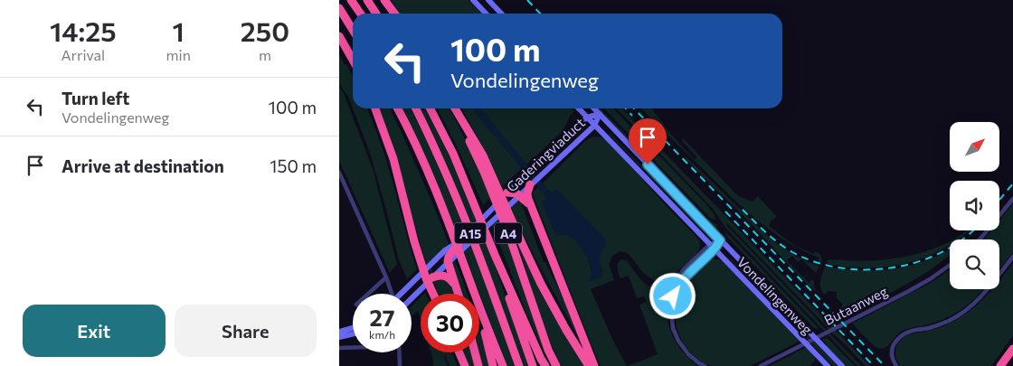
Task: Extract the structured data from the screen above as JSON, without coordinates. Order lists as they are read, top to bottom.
{
  "streets": {
    "highway": ["A15", "A4"],
    "main road": ["Gaderingviaduct", "Vondelingenweg"],
    "street": ["Butaanweg"]
  },
  "crossings": [
    ["Gaderingviaduct", "A15"],
    ["Gaderingviaduct", "A4"],
    ["Gaderingviaduct", "Vondelingenweg"],
    ["A15", "A4"]
  ],
  "north": "top right",
  "page": {
    "eta": [
      "14:25",
      "Arrival",
      "1",
      "min",
      "250",
      "m"
    ],
    "turn": ["100 m", "Vondelingenweg"],
    "list": [
      {
        "name": "Turn left",
        "note": "Vondelingenweg",
        "value": "100 m"
      },
      {
        "name": "Arrive at destination",
        "value": "150 m"
      }
    ],
    "speed": "27 km/h",
    "limit": "30",
    "buttons": ["Exit", "Share"]
  }
}
